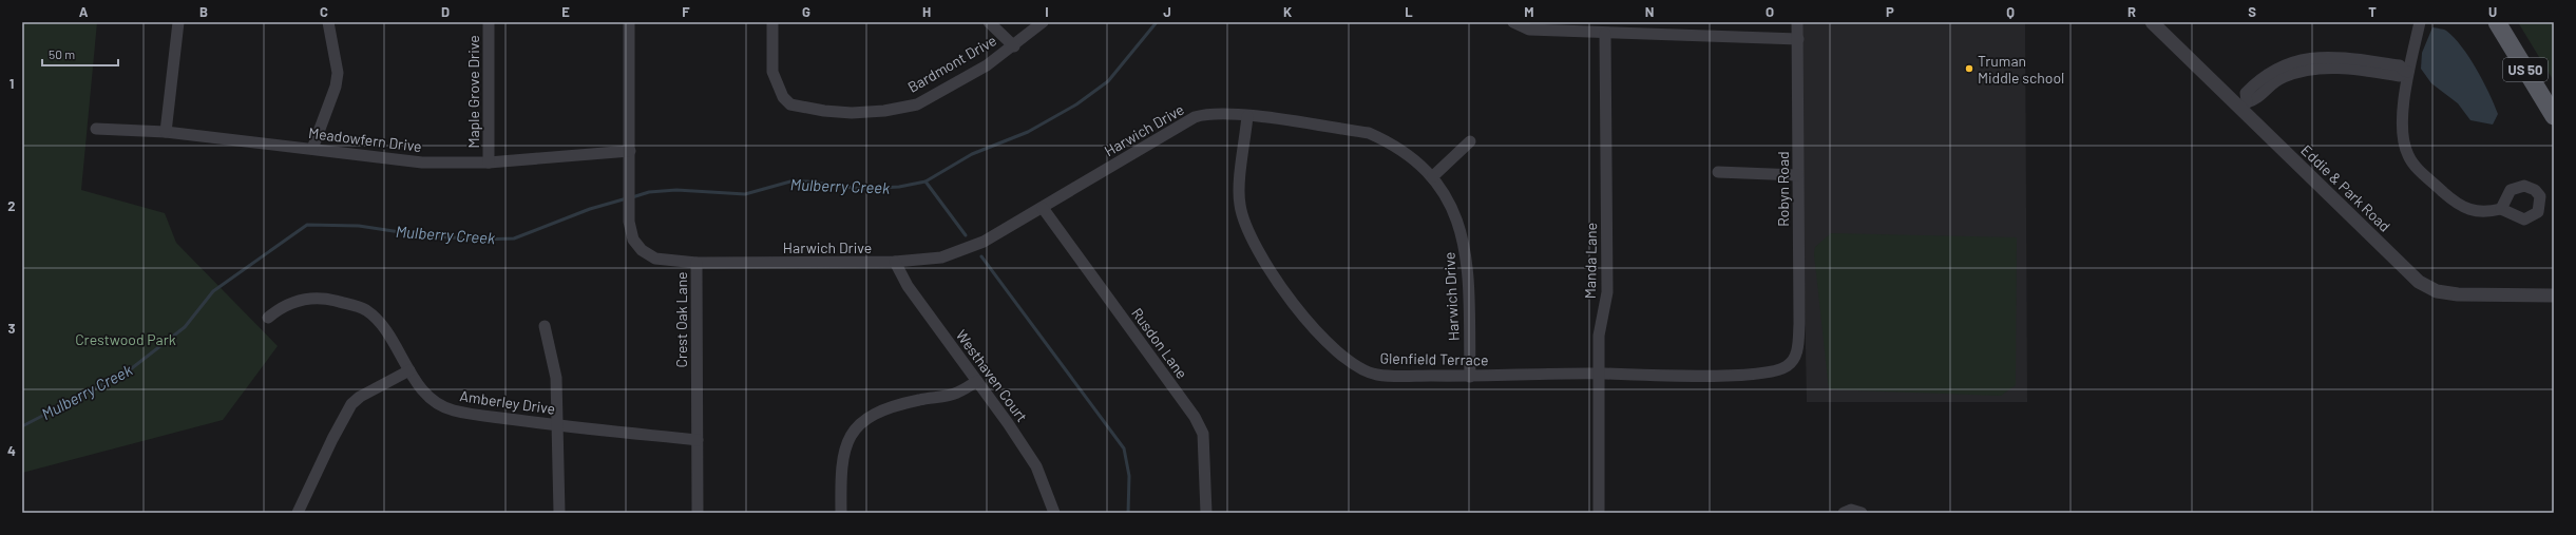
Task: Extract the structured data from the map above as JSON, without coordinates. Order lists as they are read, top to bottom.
{
  "streets": {
    "main road": ["US 50"],
    "street": [
      "Bardmont Drive",
      "Maple Grove Drive",
      "Harwich Drive",
      "Meadowfern Drive",
      "Eddie & Park Road",
      "Robyn Road",
      "Manda Lane",
      "Crest Oak Lane",
      "Rusdon Lane",
      "Glenfield Terrace",
      "Westhaven Court",
      "Amberley Drive"
    ]
  },
  "crossings": [
    ["Maple Grove Drive", "Meadowfern Drive"],
    ["Harwich Drive", "Crest Oak Lane"],
    ["Harwich Drive", "Rusdon Lane"],
    ["Harwich Drive", "Glenfield Terrace"],
    ["Harwich Drive", "Westhaven Court"],
    ["Meadowfern Drive", "Crest Oak Lane"],
    ["Robyn Road", "Glenfield Terrace"],
    ["Manda Lane", "Glenfield Terrace"],
    ["Crest Oak Lane", "Amberley Drive"]
  ],
  "water": ["Mulberry Creek"],
  "parks": ["Crestwood Park"],
  "places": ["Truman Middle school"],
  "scale_bar": "50 m",
  "grid": {
    "columns": [
      "A",
      "B",
      "C",
      "D",
      "E",
      "F",
      "G",
      "H",
      "I",
      "J",
      "K",
      "L",
      "M",
      "N",
      "O",
      "P",
      "Q",
      "R",
      "S",
      "T",
      "U"
    ],
    "rows": [
      "1",
      "2",
      "3",
      "4"
    ]
  }
}
